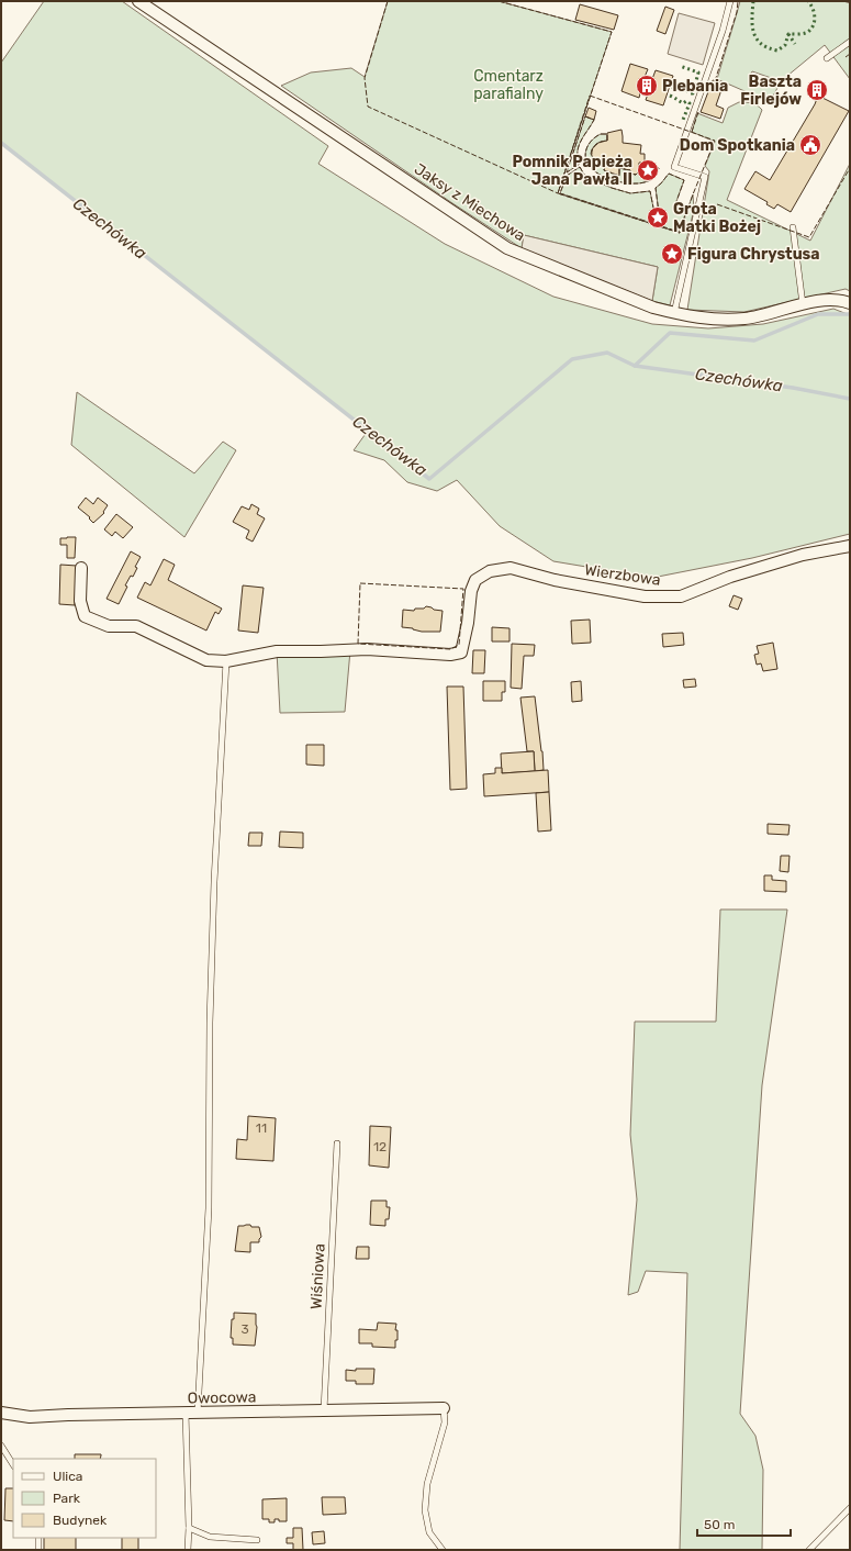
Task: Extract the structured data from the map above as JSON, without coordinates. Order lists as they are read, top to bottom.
{
  "streets": {
    "street": ["Jaksy z Miechowa", "Wierzbowa", "Owocowa"],
    "lane": ["Wiśniowa"]
  },
  "crossings": [
    ["Wiśniowa", "Owocowa"]
  ],
  "water": ["Czechówka"],
  "parks": ["Cmentarz parafialny"],
  "places": {
    "building": ["Plebania", "Baszta Firlejów"],
    "public building": ["Dom Spotkania"],
    "place": ["Pomnik Papieża Jana Pawła II", "Grota Matki Bożej", "Figura Chrystusa"]
  },
  "house_numbers": ["11", "12", "3"],
  "legend": ["Ulica", "Park", "Budynek"],
  "scale_bar": "50 m"
}
